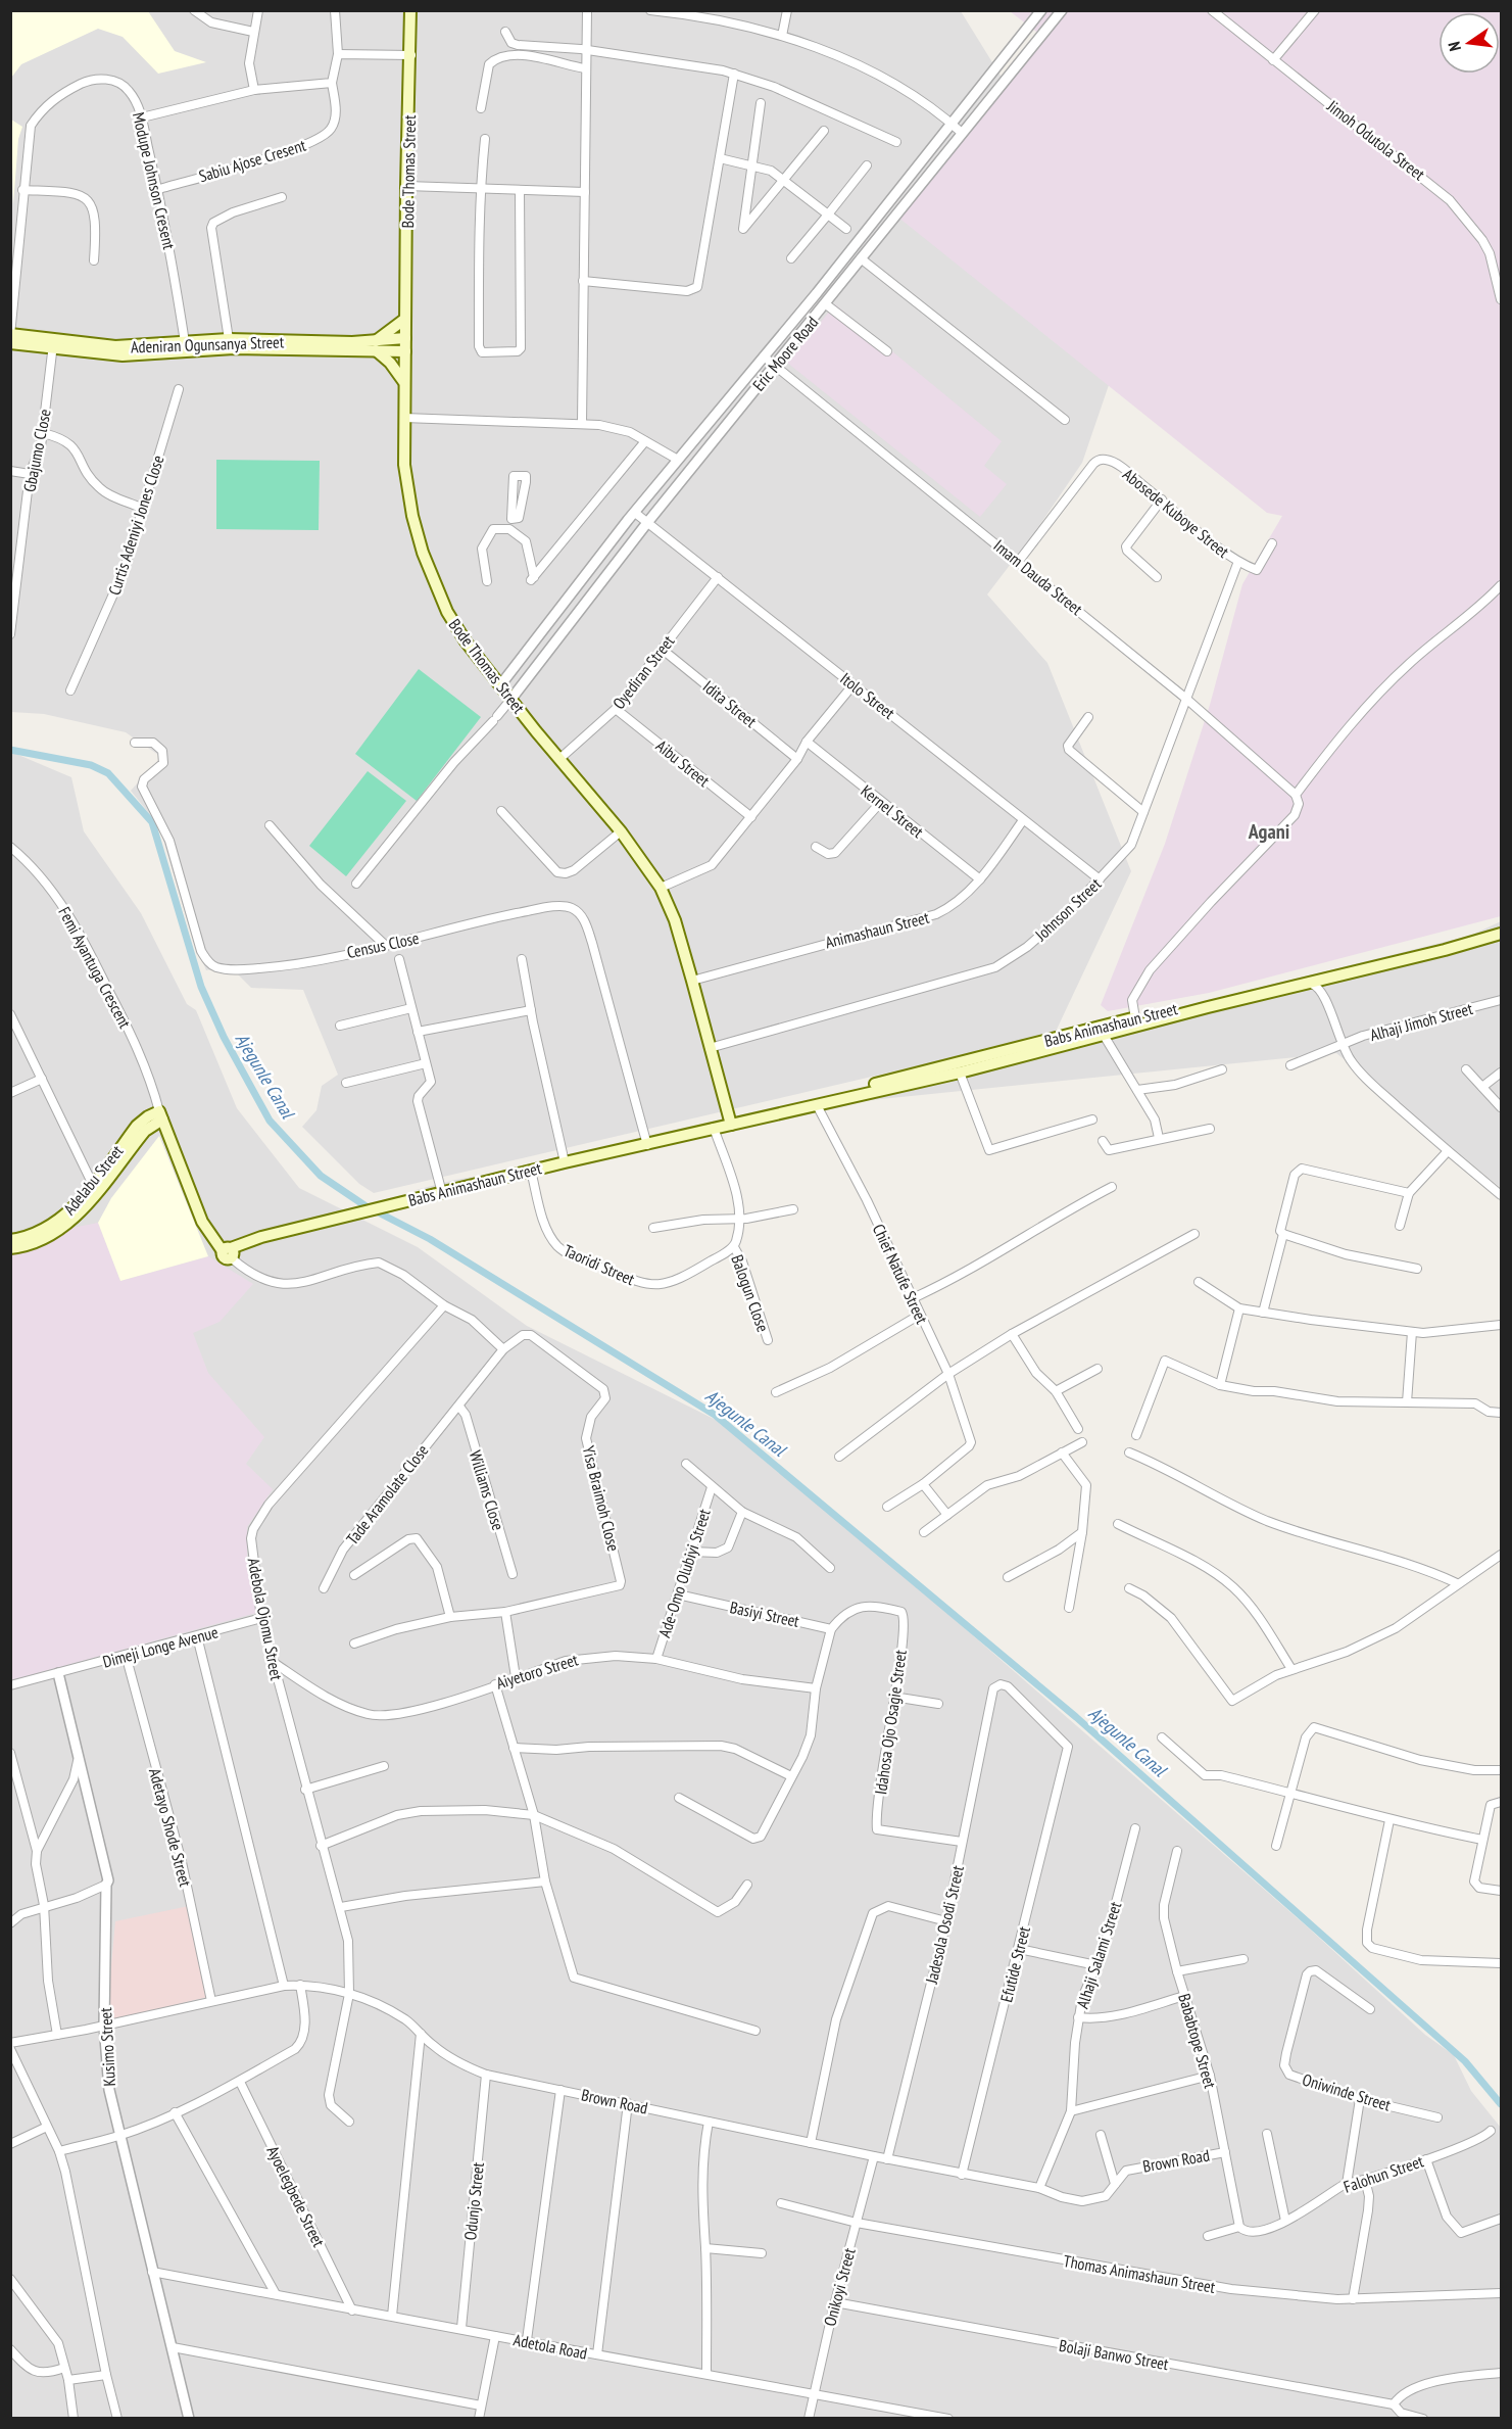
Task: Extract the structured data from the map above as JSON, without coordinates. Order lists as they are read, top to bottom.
{
  "streets": {
    "main road": [
      "Bode Thomas Street",
      "Adeniran Ogunsanya Street",
      "Babs Animashaun Street",
      "Adelabu Street"
    ],
    "street": [
      "Jimoh Odutola Street",
      "Sabiu Ajose Cresent",
      "Modupe Johnson Cresent",
      "Eric Moore Road",
      "Gbajumo Close",
      "Abosede Kuboye Street",
      "Curtis Adeniyi Jones Close",
      "Imam Dauda Street",
      "Oyediran Street",
      "Itolo Street",
      "Idita Street",
      "Aibu Street",
      "Kernel Street",
      "Johnson Street",
      "Animashaun Street",
      "Census Close",
      "Femi Ayantuga Crescent",
      "Alhaji Jimoh Street",
      "Taoridi Street",
      "Chief Natufe Street",
      "Balogun Close",
      "Williams Close",
      "Tade Aramolate Close",
      "Yisa Braimoh Close",
      "Ade-Omo Olubiyi Street",
      "Basiyi Street",
      "Adebola Ojomu Street",
      "Dimeji Longe Avenue",
      "Aiyetoro Street",
      "Idahosa Ojo Osagie Street",
      "Adetayo Shode Street",
      "Jadesola Osodi Street",
      "Alhaji Salami Street",
      "Efutide Street",
      "Bababtope Street",
      "Kusimo Street",
      "Oniwinde Street",
      "Brown Road",
      "Falohun Street",
      "Ayoelegbede Street",
      "Odunjo Street",
      "Thomas Animashaun Street",
      "Onikoyi Street",
      "Adetola Road",
      "Bolaji Banwo Street"
    ]
  },
  "crossings": [
    ["Sabiu Ajose Cresent", "Modupe Johnson Cresent"],
    ["Bode Thomas Street", "Adeniran Ogunsanya Street"],
    ["Bode Thomas Street", "Eric Moore Road"],
    ["Bode Thomas Street", "Oyediran Street"],
    ["Bode Thomas Street", "Johnson Street"],
    ["Bode Thomas Street", "Animashaun Street"],
    ["Bode Thomas Street", "Babs Animashaun Street"],
    ["Modupe Johnson Cresent", "Adeniran Ogunsanya Street"],
    ["Adeniran Ogunsanya Street", "Gbajumo Close"],
    ["Eric Moore Road", "Imam Dauda Street"],
    ["Eric Moore Road", "Itolo Street"],
    ["Abosede Kuboye Street", "Imam Dauda Street"],
    ["Abosede Kuboye Street", "Johnson Street"],
    ["Imam Dauda Street", "Johnson Street"],
    ["Oyediran Street", "Itolo Street"],
    ["Oyediran Street", "Idita Street"],
    ["Oyediran Street", "Aibu Street"],
    ["Itolo Street", "Johnson Street"],
    ["Itolo Street", "Animashaun Street"],
    ["Kernel Street", "Animashaun Street"],
    ["Census Close", "Babs Animashaun Street"],
    ["Femi Ayantuga Crescent", "Adelabu Street"],
    ["Babs Animashaun Street", "Taoridi Street"],
    ["Babs Animashaun Street", "Chief Natufe Street"],
    ["Taoridi Street", "Balogun Close"],
    ["Williams Close", "Tade Aramolate Close"],
    ["Tade Aramolate Close", "Yisa Braimoh Close"],
    ["Ade-Omo Olubiyi Street", "Basiyi Street"],
    ["Ade-Omo Olubiyi Street", "Aiyetoro Street"],
    ["Basiyi Street", "Idahosa Ojo Osagie Street"],
    ["Adebola Ojomu Street", "Dimeji Longe Avenue"],
    ["Adebola Ojomu Street", "Aiyetoro Street"],
    ["Adebola Ojomu Street", "Brown Road"],
    ["Dimeji Longe Avenue", "Adetayo Shode Street"],
    ["Dimeji Longe Avenue", "Kusimo Street"],
    ["Idahosa Ojo Osagie Street", "Jadesola Osodi Street"],
    ["Adetayo Shode Street", "Brown Road"],
    ["Jadesola Osodi Street", "Efutide Street"],
    ["Jadesola Osodi Street", "Brown Road"],
    ["Alhaji Salami Street", "Brown Road"],
    ["Efutide Street", "Brown Road"],
    ["Bababtope Street", "Brown Road"],
    ["Bababtope Street", "Falohun Street"],
    ["Kusimo Street", "Brown Road"],
    ["Kusimo Street", "Adetola Road"],
    ["Brown Road", "Odunjo Street"],
    ["Brown Road", "Onikoyi Street"],
    ["Ayoelegbede Street", "Adetola Road"],
    ["Odunjo Street", "Adetola Road"],
    ["Thomas Animashaun Street", "Onikoyi Street"],
    ["Onikoyi Street", "Adetola Road"],
    ["Onikoyi Street", "Bolaji Banwo Street"]
  ],
  "districts": ["Agani"],
  "water": ["Ajegunle Canal"],
  "north": "left"
}
